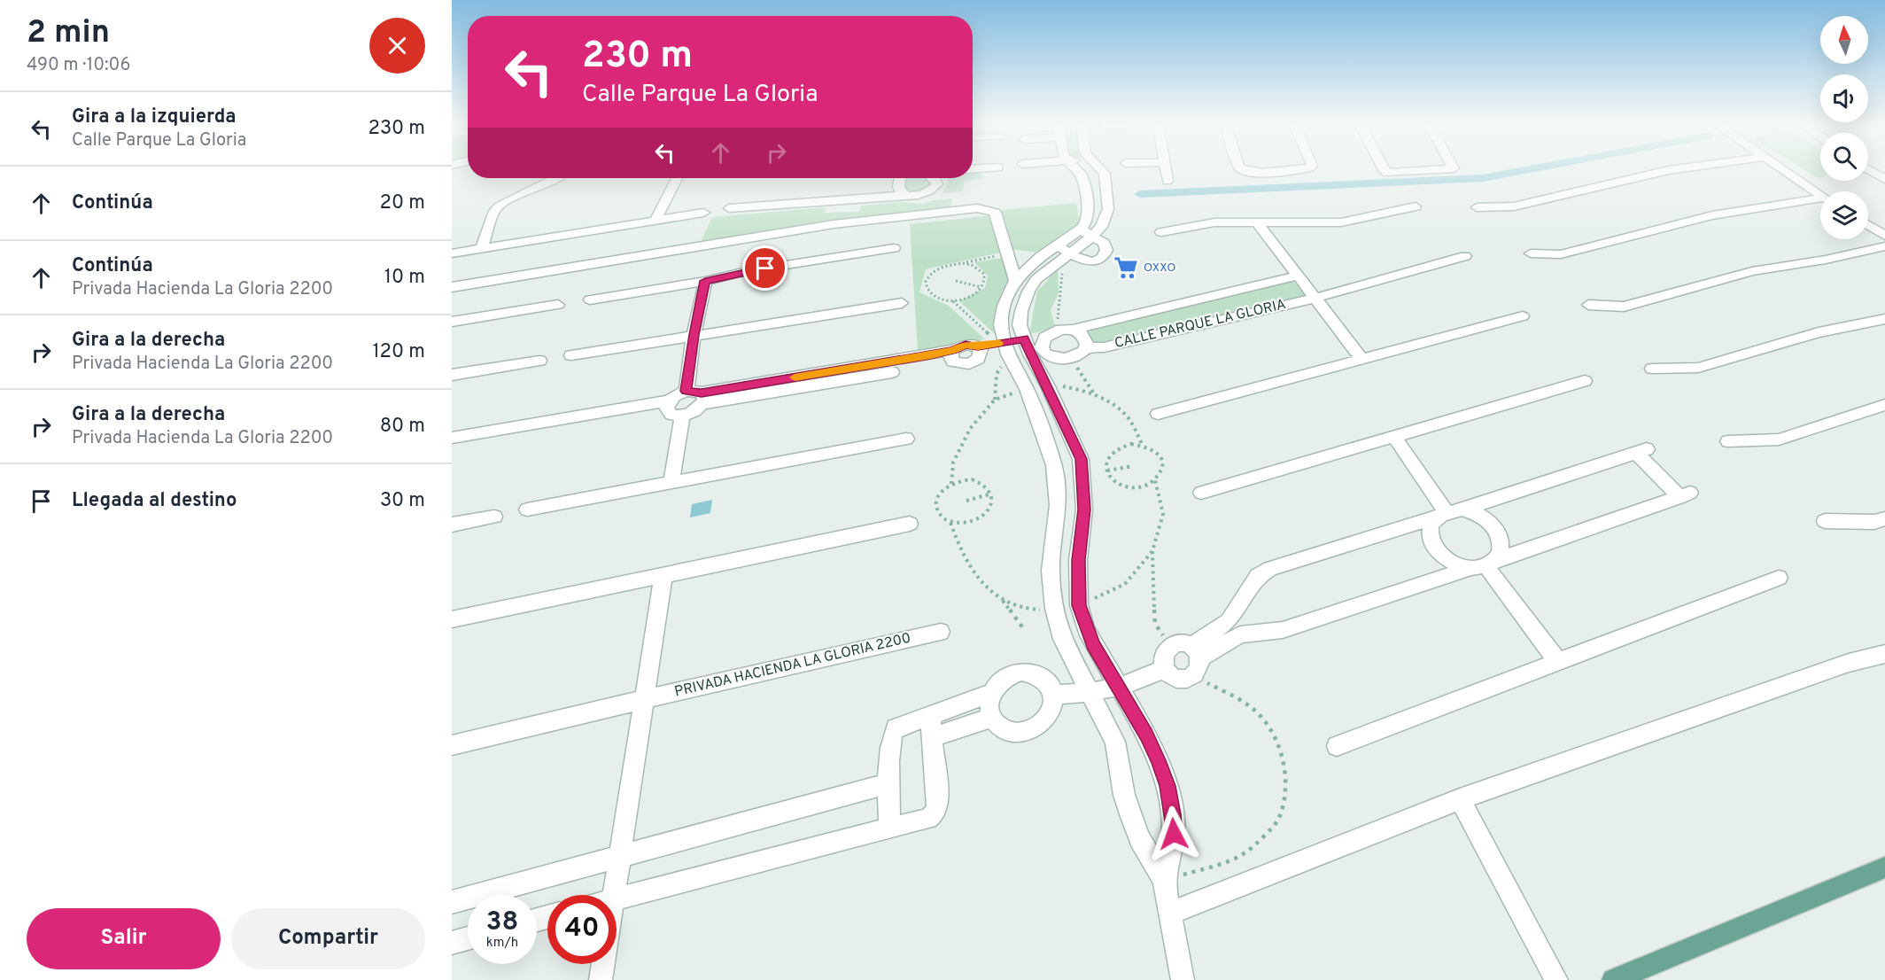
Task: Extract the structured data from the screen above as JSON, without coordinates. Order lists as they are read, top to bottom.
{
  "streets": {
    "street": ["CALLE PARQUE LA GLORIA", "PRIVADA HACIENDA LA GLORIA 2200"]
  },
  "places": {
    "supermarket": ["OXXO"]
  },
  "north": "top",
  "page": {
    "heading": ["2 min", "490 m · 10:06"],
    "turn": ["230 m", "Calle Parque La Gloria"],
    "list": [
      {
        "name": "Gira a la izquierda",
        "note": "Calle Parque La Gloria",
        "value": "230 m"
      },
      {
        "name": "Continúa",
        "value": "20 m"
      },
      {
        "name": "Continúa",
        "note": "Privada Hacienda La Gloria 2200",
        "value": "10 m"
      },
      {
        "name": "Gira a la derecha",
        "note": "Privada Hacienda La Gloria 2200",
        "value": "120 m"
      },
      {
        "name": "Gira a la derecha",
        "note": "Privada Hacienda La Gloria 2200",
        "value": "80 m"
      },
      {
        "name": "Llegada al destino",
        "value": "30 m"
      }
    ],
    "speed": "38 km/h",
    "limit": "40",
    "buttons": ["Salir", "Compartir"]
  }
}
